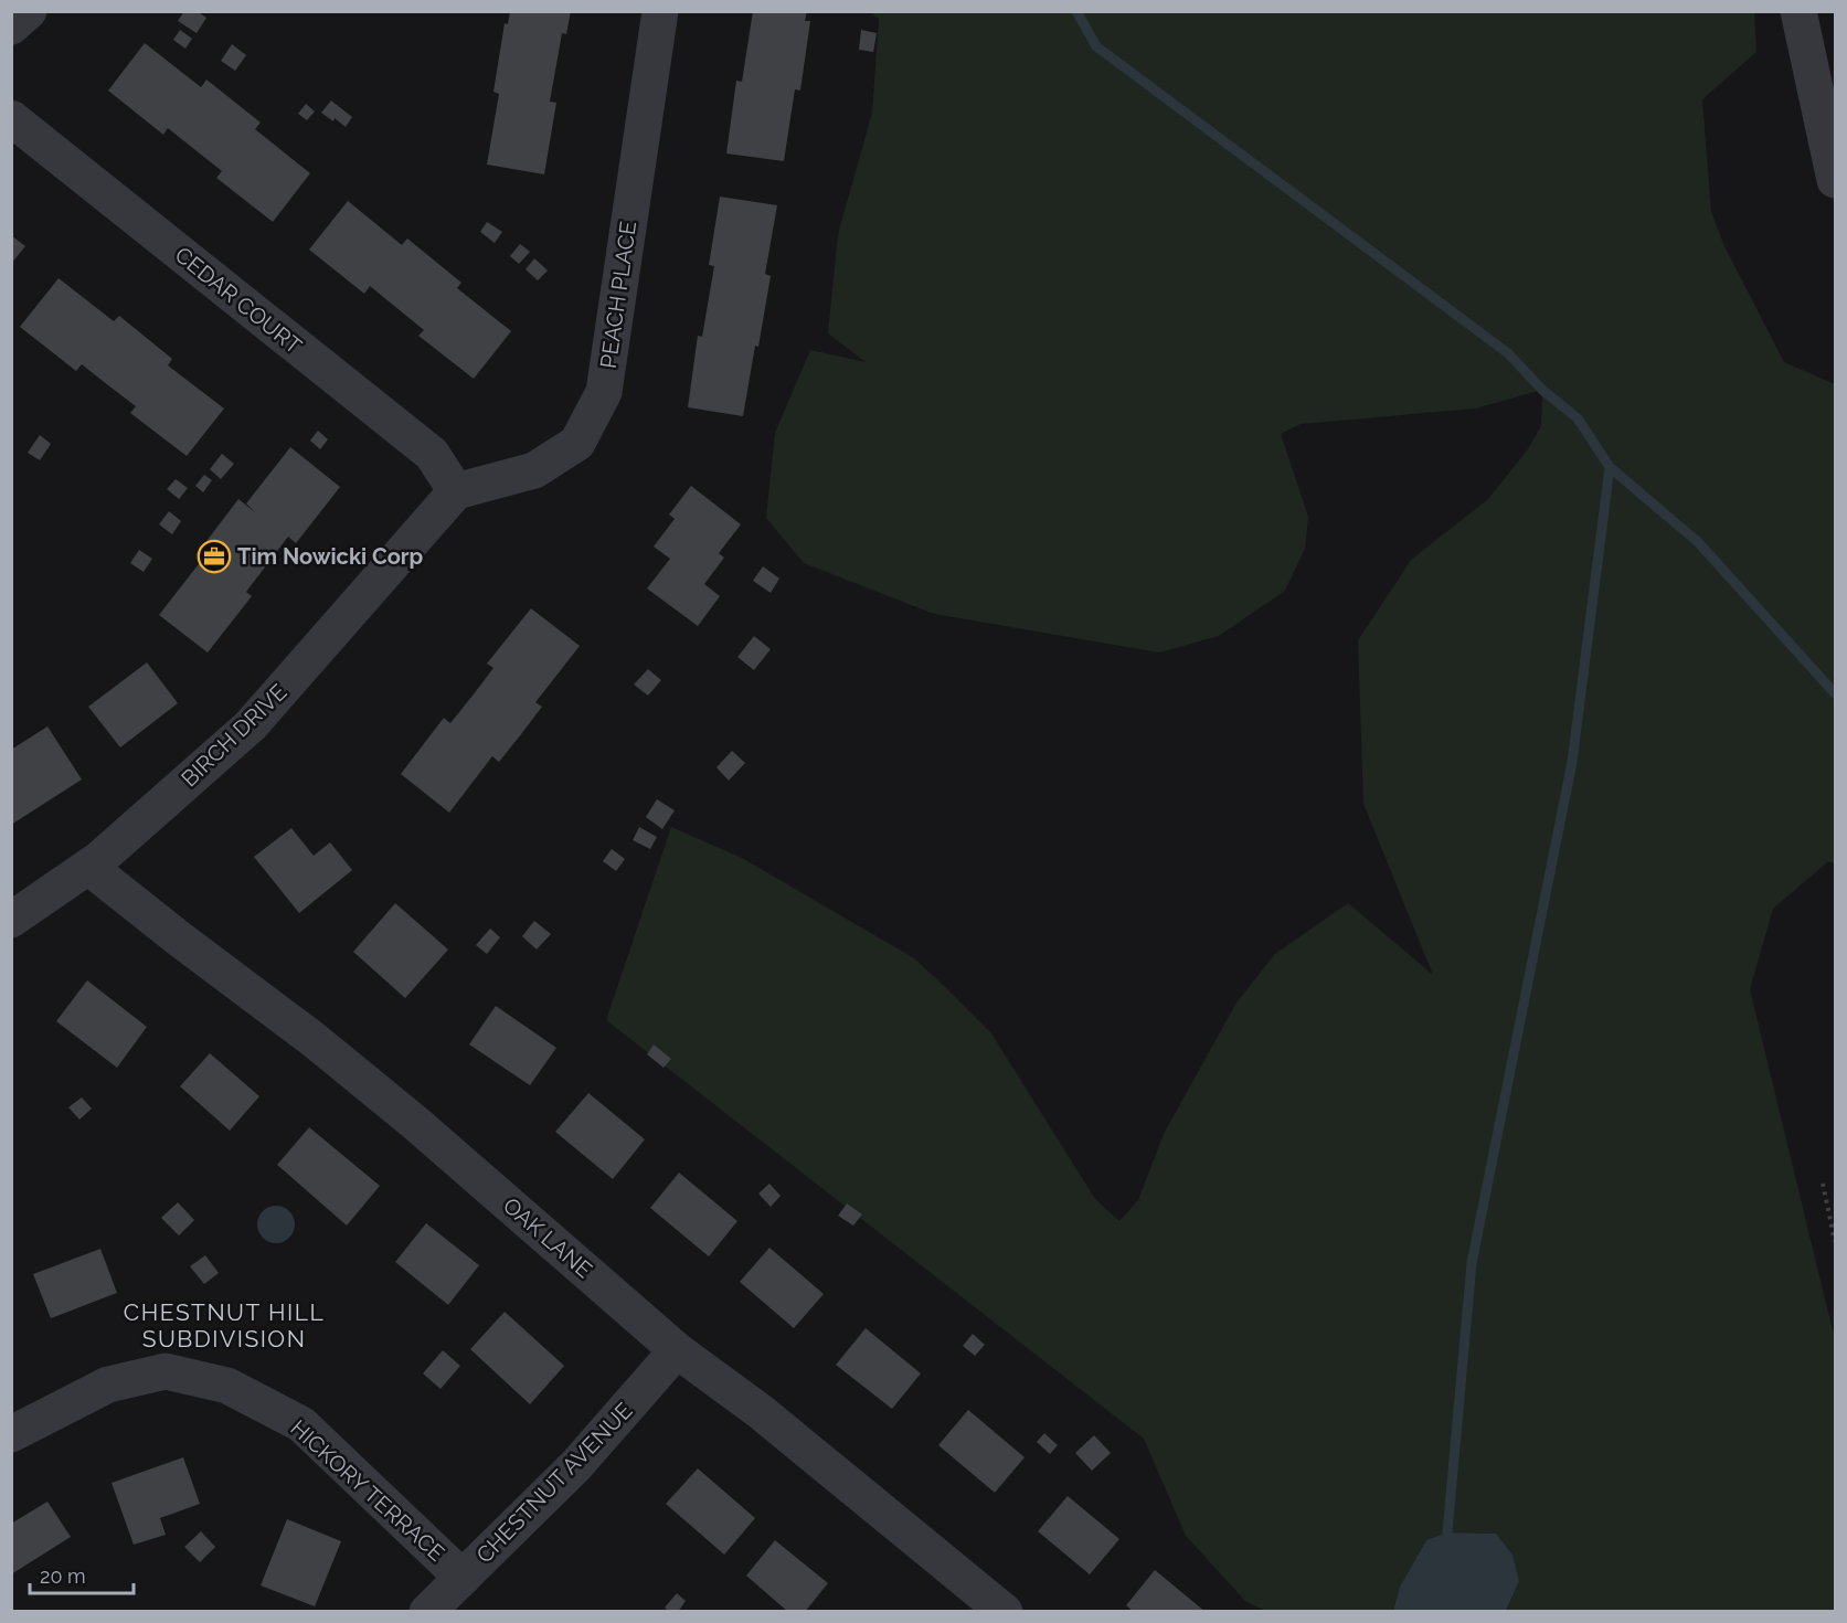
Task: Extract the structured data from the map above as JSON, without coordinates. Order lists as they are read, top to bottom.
{
  "streets": {
    "street": [
      "PEACH PLACE",
      "CEDAR COURT",
      "BIRCH DRIVE",
      "OAK LANE",
      "CHESTNUT AVENUE",
      "HICKORY TERRACE"
    ]
  },
  "crossings": [
    ["PEACH PLACE", "CEDAR COURT"],
    ["PEACH PLACE", "BIRCH DRIVE"],
    ["CEDAR COURT", "BIRCH DRIVE"],
    ["BIRCH DRIVE", "OAK LANE"],
    ["OAK LANE", "CHESTNUT AVENUE"],
    ["CHESTNUT AVENUE", "HICKORY TERRACE"]
  ],
  "districts": ["CHESTNUT HILL SUBDIVISION"],
  "places": {
    "office": ["Tim Nowicki Corp"]
  },
  "scale_bar": "20 m"
}
